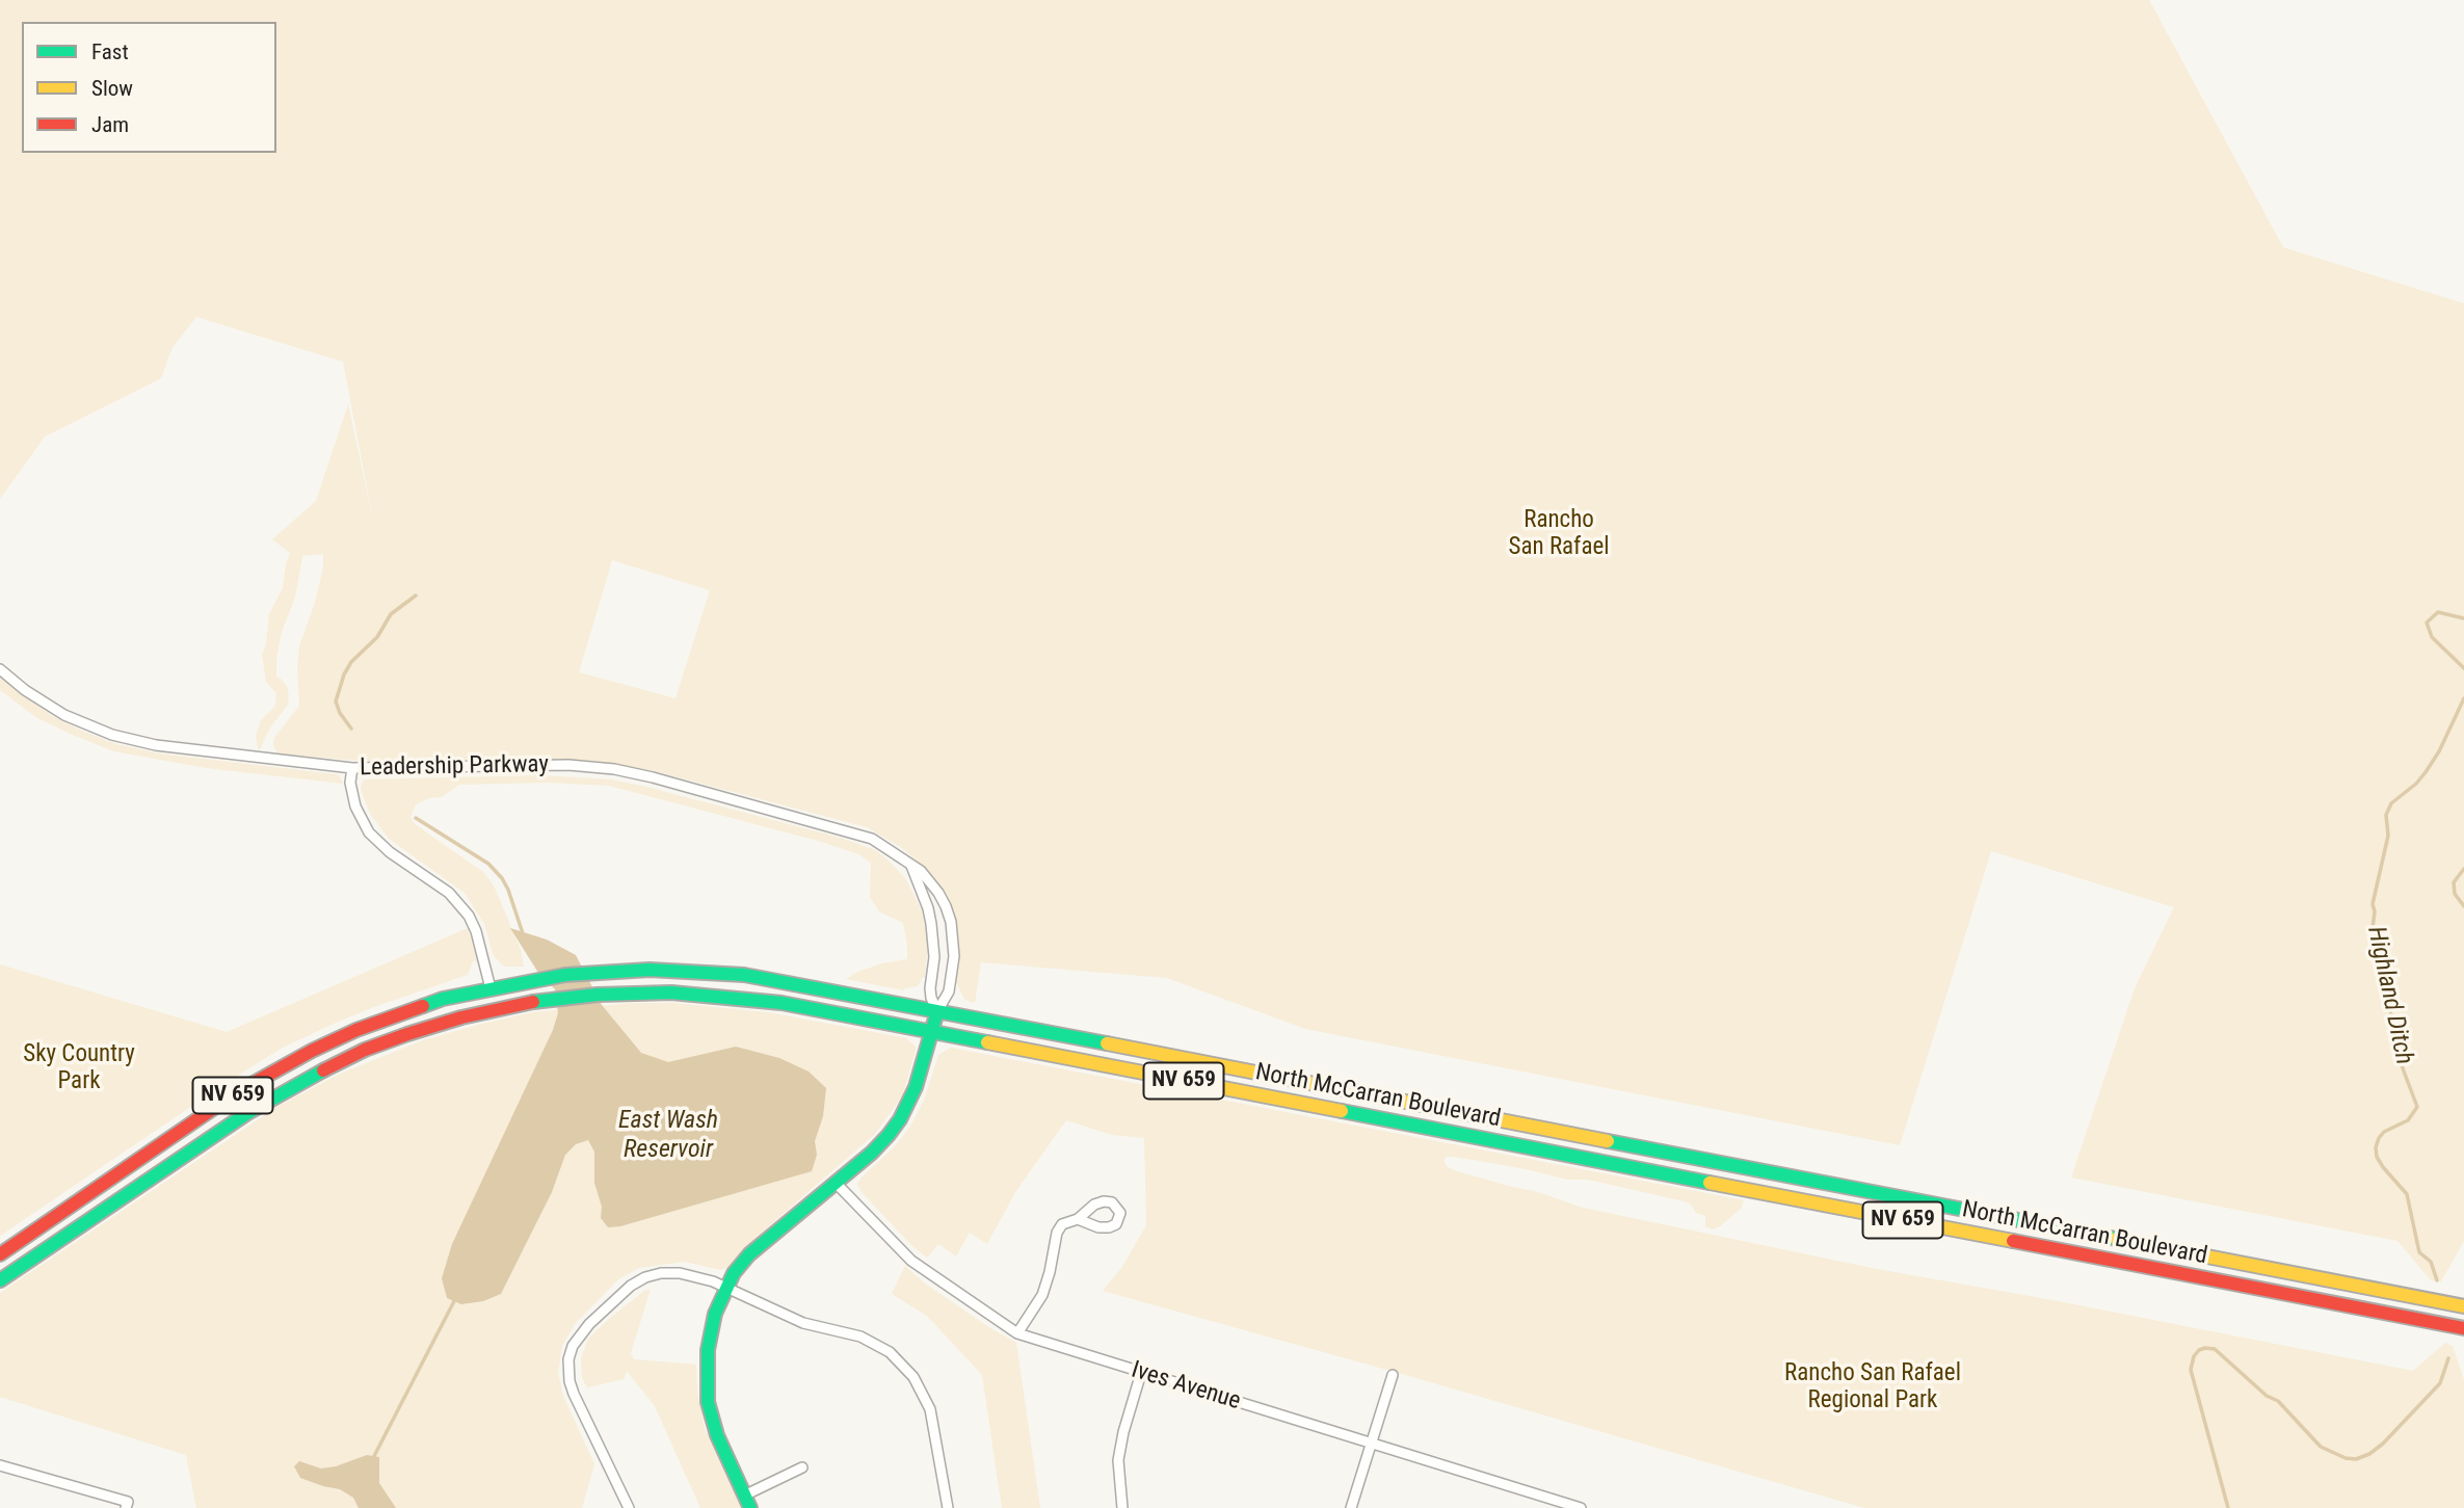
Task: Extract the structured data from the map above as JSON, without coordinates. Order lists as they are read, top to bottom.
{
  "streets": {
    "main road": ["NV 659", "North McCarran Boulevard"],
    "street": ["Leadership Parkway", "Ives Avenue"]
  },
  "crossings": [
    ["Leadership Parkway", "North McCarran Boulevard"]
  ],
  "water": ["Highland Ditch", "East Wash Reservoir"],
  "parks": ["Rancho San Rafael", "Sky Country Park", "Rancho San Rafael Regional Park"],
  "legend": ["Fast", "Slow", "Jam"]
}
